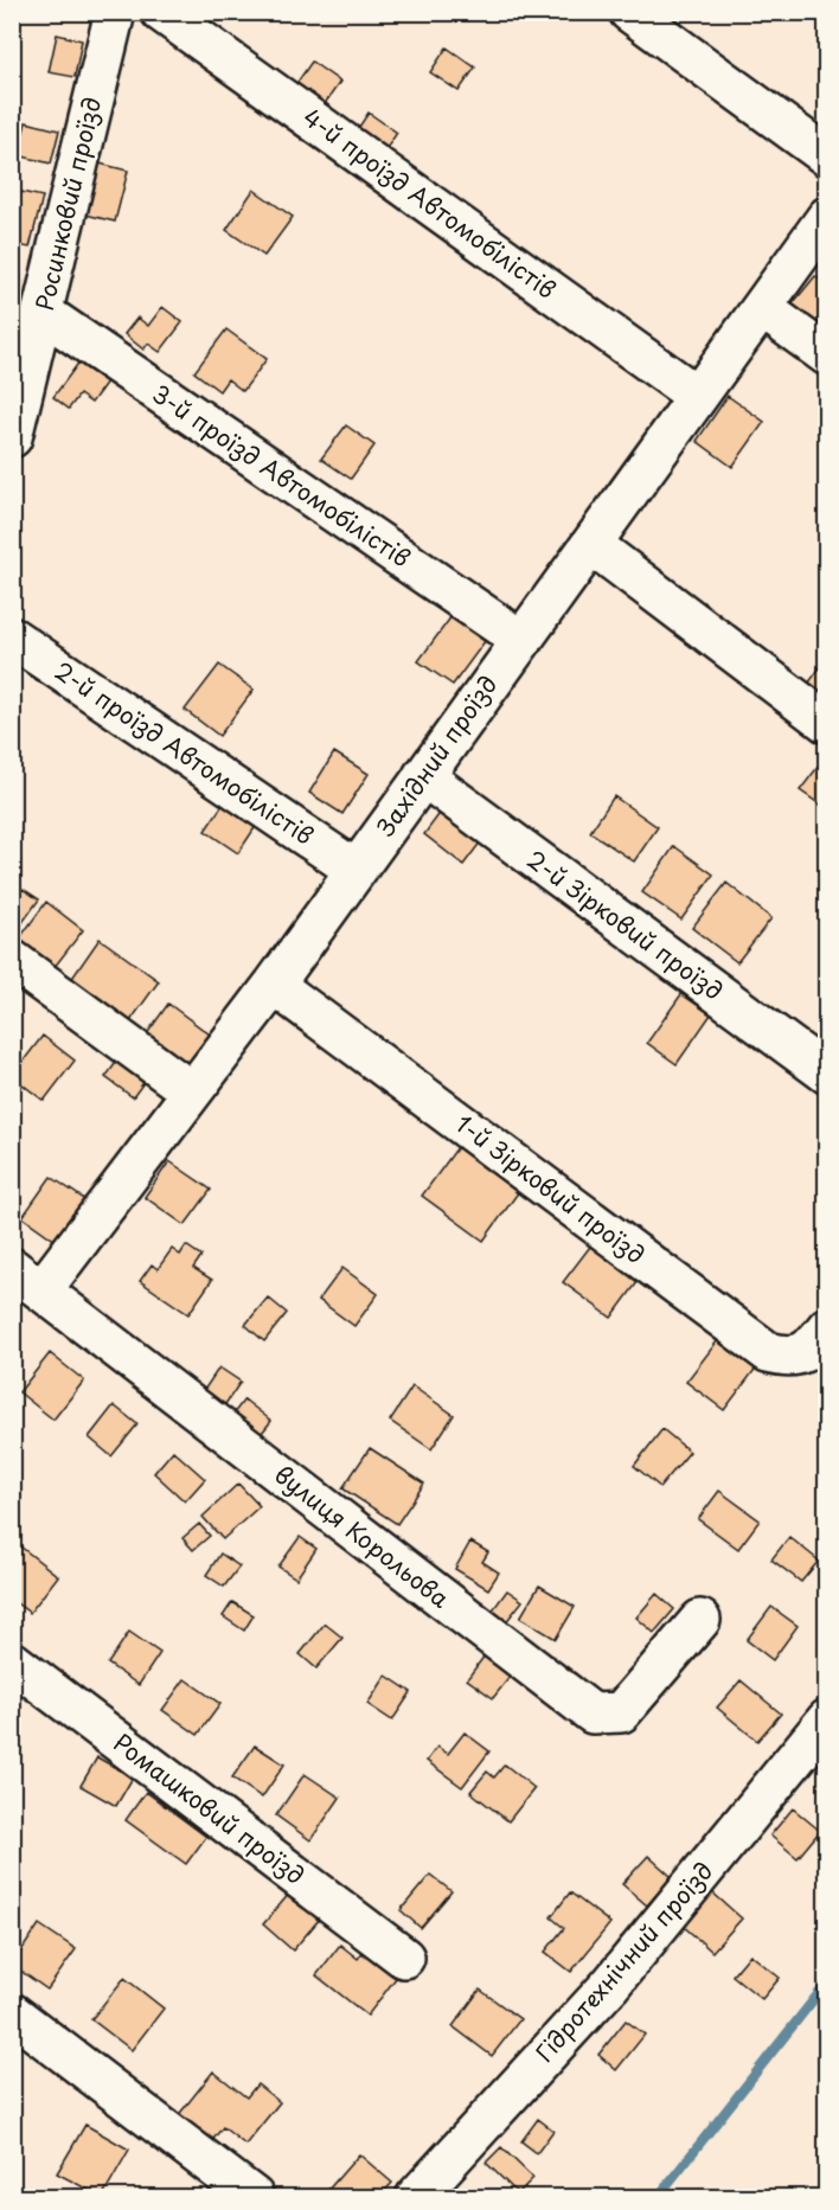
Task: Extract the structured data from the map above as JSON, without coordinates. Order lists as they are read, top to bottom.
{
  "streets": {
    "street": [
      "Росинковий проїзд",
      "4-й проїзд Автомобілістів",
      "3-й проїзд Автомобілістів",
      "2-й проїзд Автомобілістів",
      "Західний проїзд",
      "2-й Зірковий проїзд",
      "1-й Зірковий проїзд",
      "вулиця Корольова",
      "Ромашковий проїзд",
      "Гідротехнічний проїзд"
    ]
  },
  "crossings": [
    ["Росинковий проїзд", "3-й проїзд Автомобілістів"],
    ["4-й проїзд Автомобілістів", "Західний проїзд"],
    ["3-й проїзд Автомобілістів", "Західний проїзд"],
    ["2-й проїзд Автомобілістів", "Західний проїзд"],
    ["Західний проїзд", "2-й Зірковий проїзд"],
    ["Західний проїзд", "1-й Зірковий проїзд"],
    ["Західний проїзд", "вулиця Корольова"]
  ]
}
